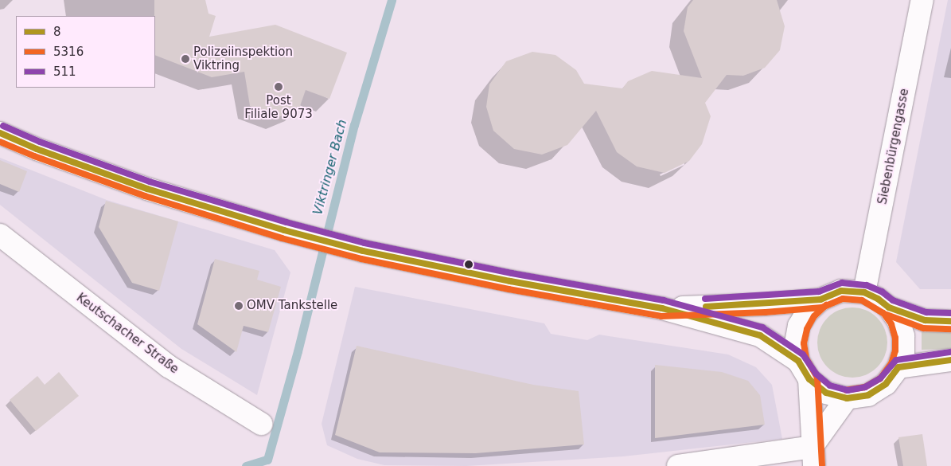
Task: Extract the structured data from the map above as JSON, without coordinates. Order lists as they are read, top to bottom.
{
  "streets": {
    "main road": ["Siebenbürgengasse", "Keutschacher Straße"]
  },
  "water": ["Viktringer Bach"],
  "places": ["Polizeiinspektion Viktring", "Post Filiale 9073", "OMV Tankstelle"],
  "lines": ["transit line 511", "transit line 8", "transit line 5316"],
  "legend": ["8", "5316", "511"]
}
